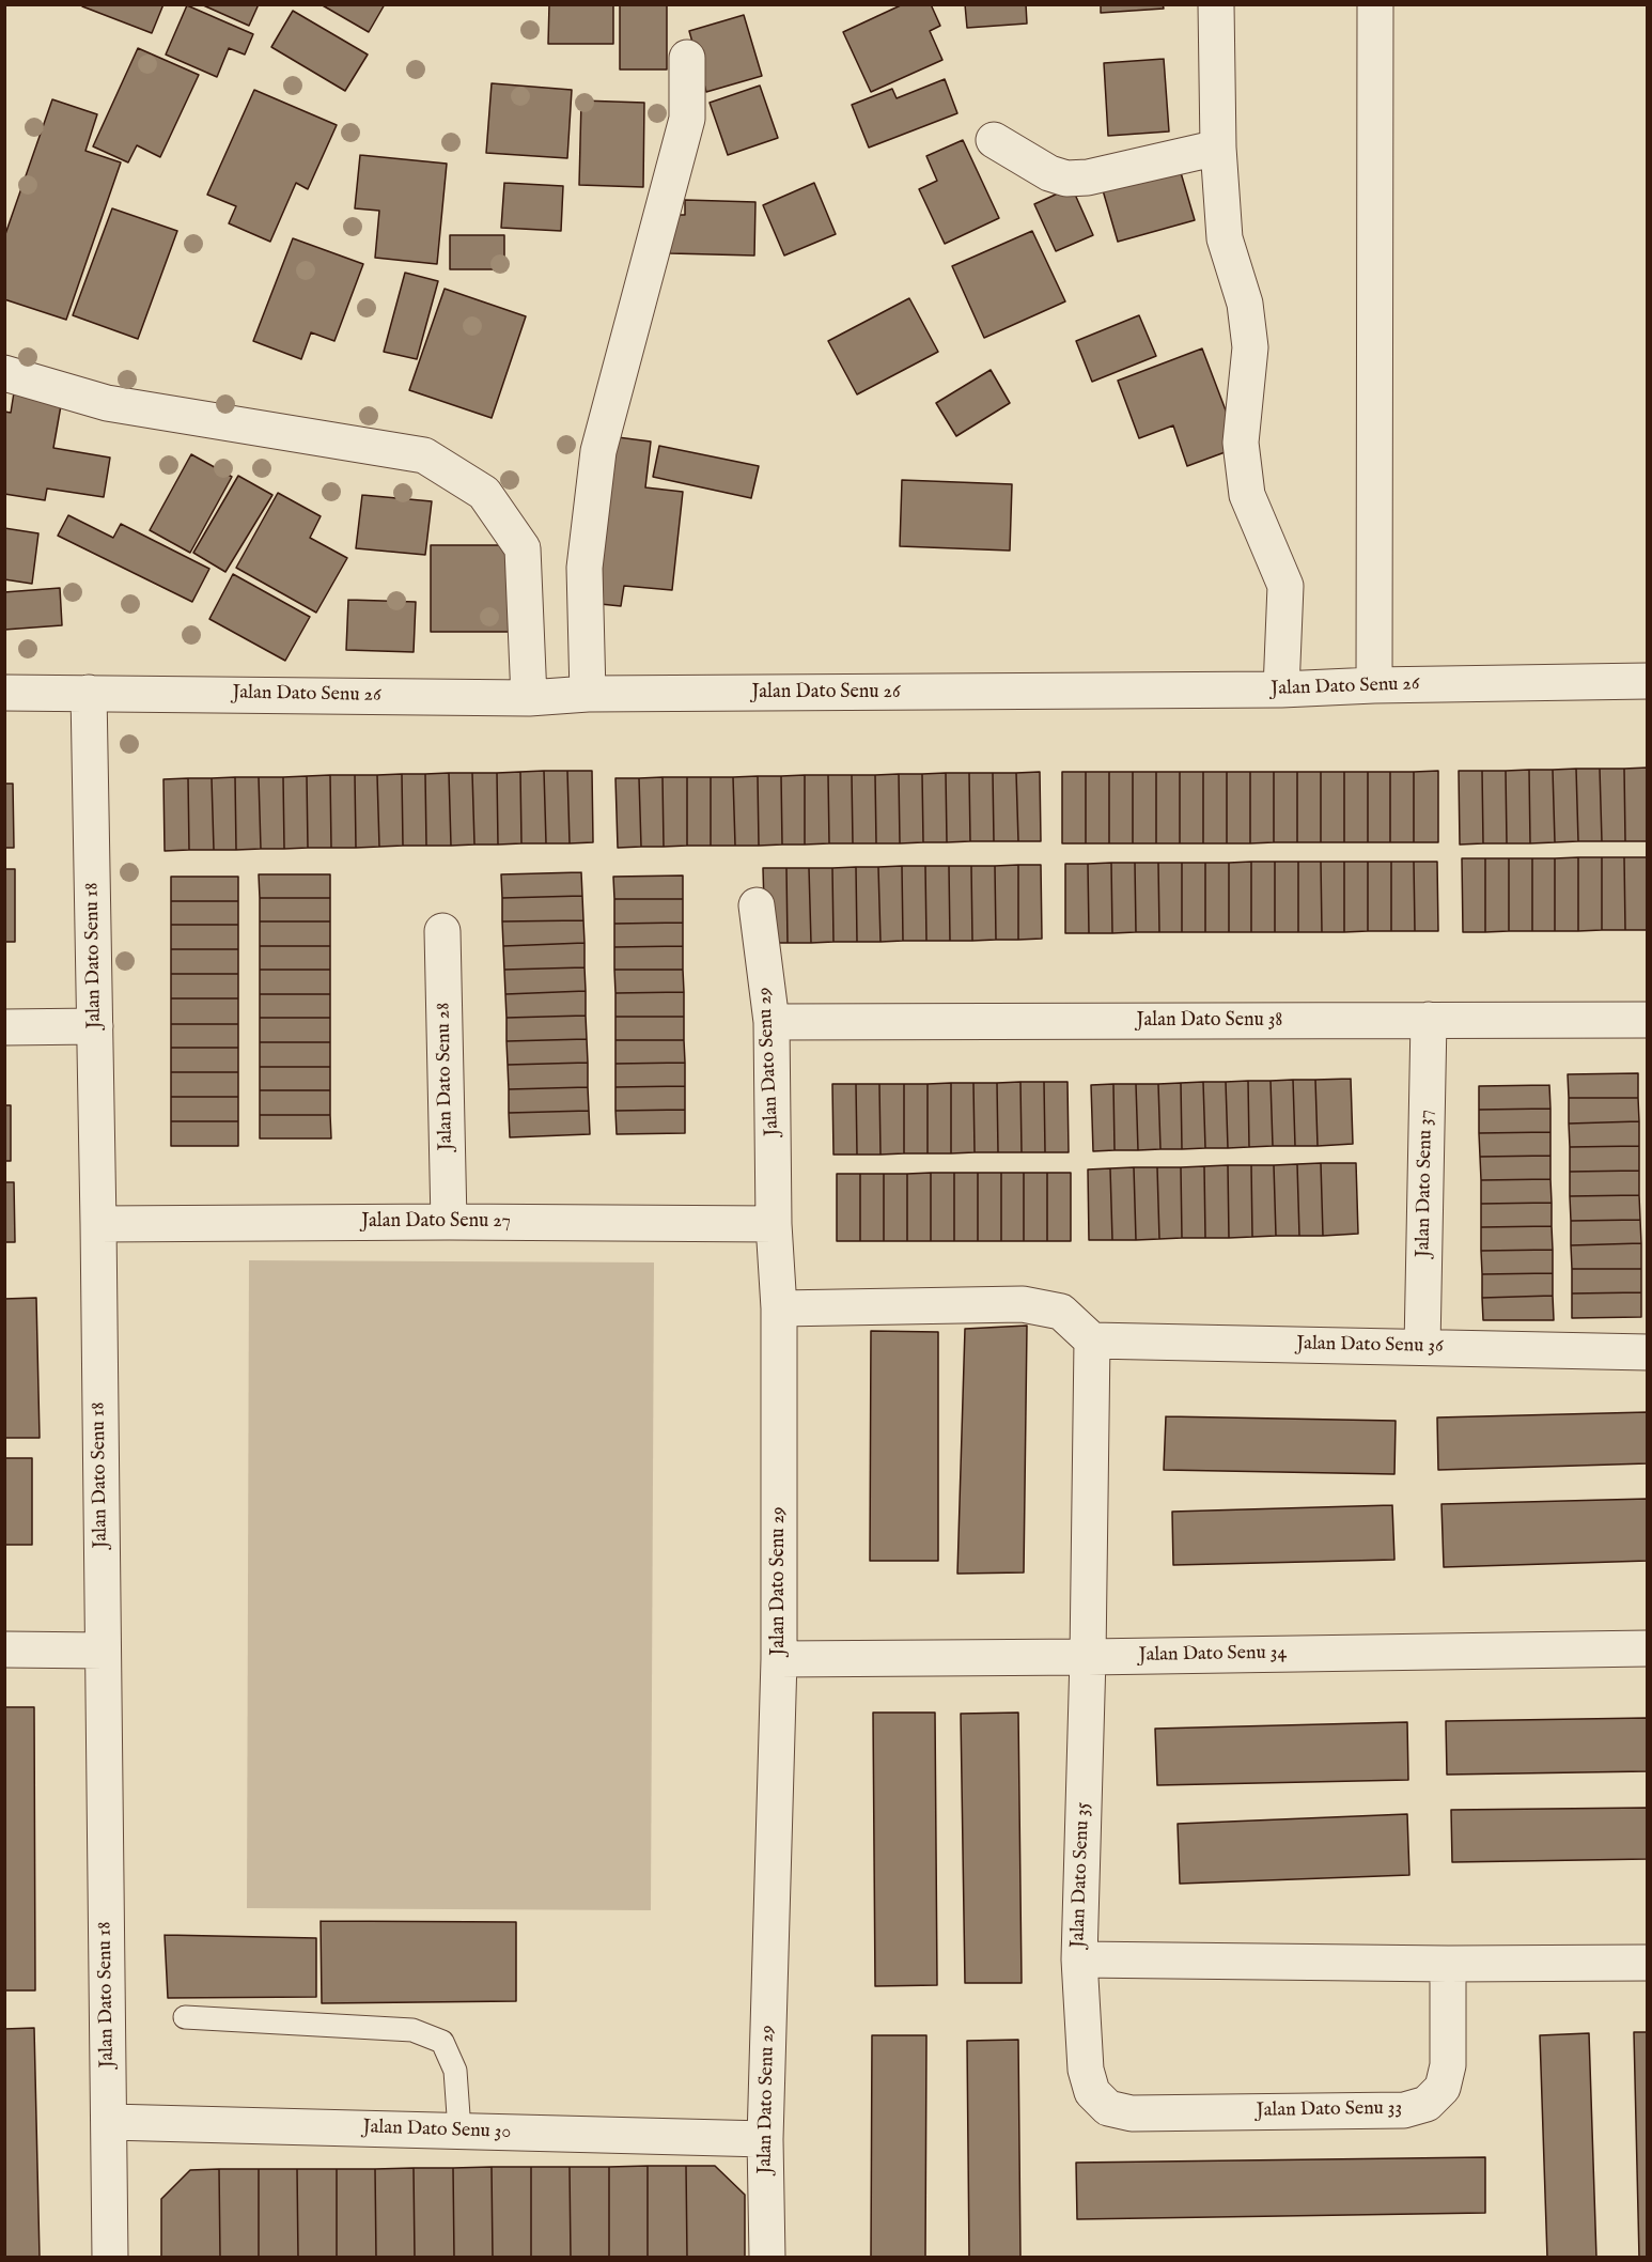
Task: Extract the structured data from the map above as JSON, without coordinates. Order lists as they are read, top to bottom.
{
  "streets": {
    "street": [
      "Jalan Dato Senu 26",
      "Jalan Dato Senu 18",
      "Jalan Dato Senu 38",
      "Jalan Dato Senu 29",
      "Jalan Dato Senu 28",
      "Jalan Dato Senu 37",
      "Jalan Dato Senu 27",
      "Jalan Dato Senu 36",
      "Jalan Dato Senu 34",
      "Jalan Dato Senu 35",
      "Jalan Dato Senu 33",
      "Jalan Dato Senu 30"
    ]
  },
  "crossings": [
    ["Jalan Dato Senu 26", "Jalan Dato Senu 18"],
    ["Jalan Dato Senu 18", "Jalan Dato Senu 27"],
    ["Jalan Dato Senu 18", "Jalan Dato Senu 30"],
    ["Jalan Dato Senu 38", "Jalan Dato Senu 29"],
    ["Jalan Dato Senu 38", "Jalan Dato Senu 37"],
    ["Jalan Dato Senu 29", "Jalan Dato Senu 27"],
    ["Jalan Dato Senu 29", "Jalan Dato Senu 34"],
    ["Jalan Dato Senu 29", "Jalan Dato Senu 30"],
    ["Jalan Dato Senu 28", "Jalan Dato Senu 27"],
    ["Jalan Dato Senu 37", "Jalan Dato Senu 36"],
    ["Jalan Dato Senu 34", "Jalan Dato Senu 35"],
    ["Jalan Dato Senu 35", "Jalan Dato Senu 33"]
  ]
}
